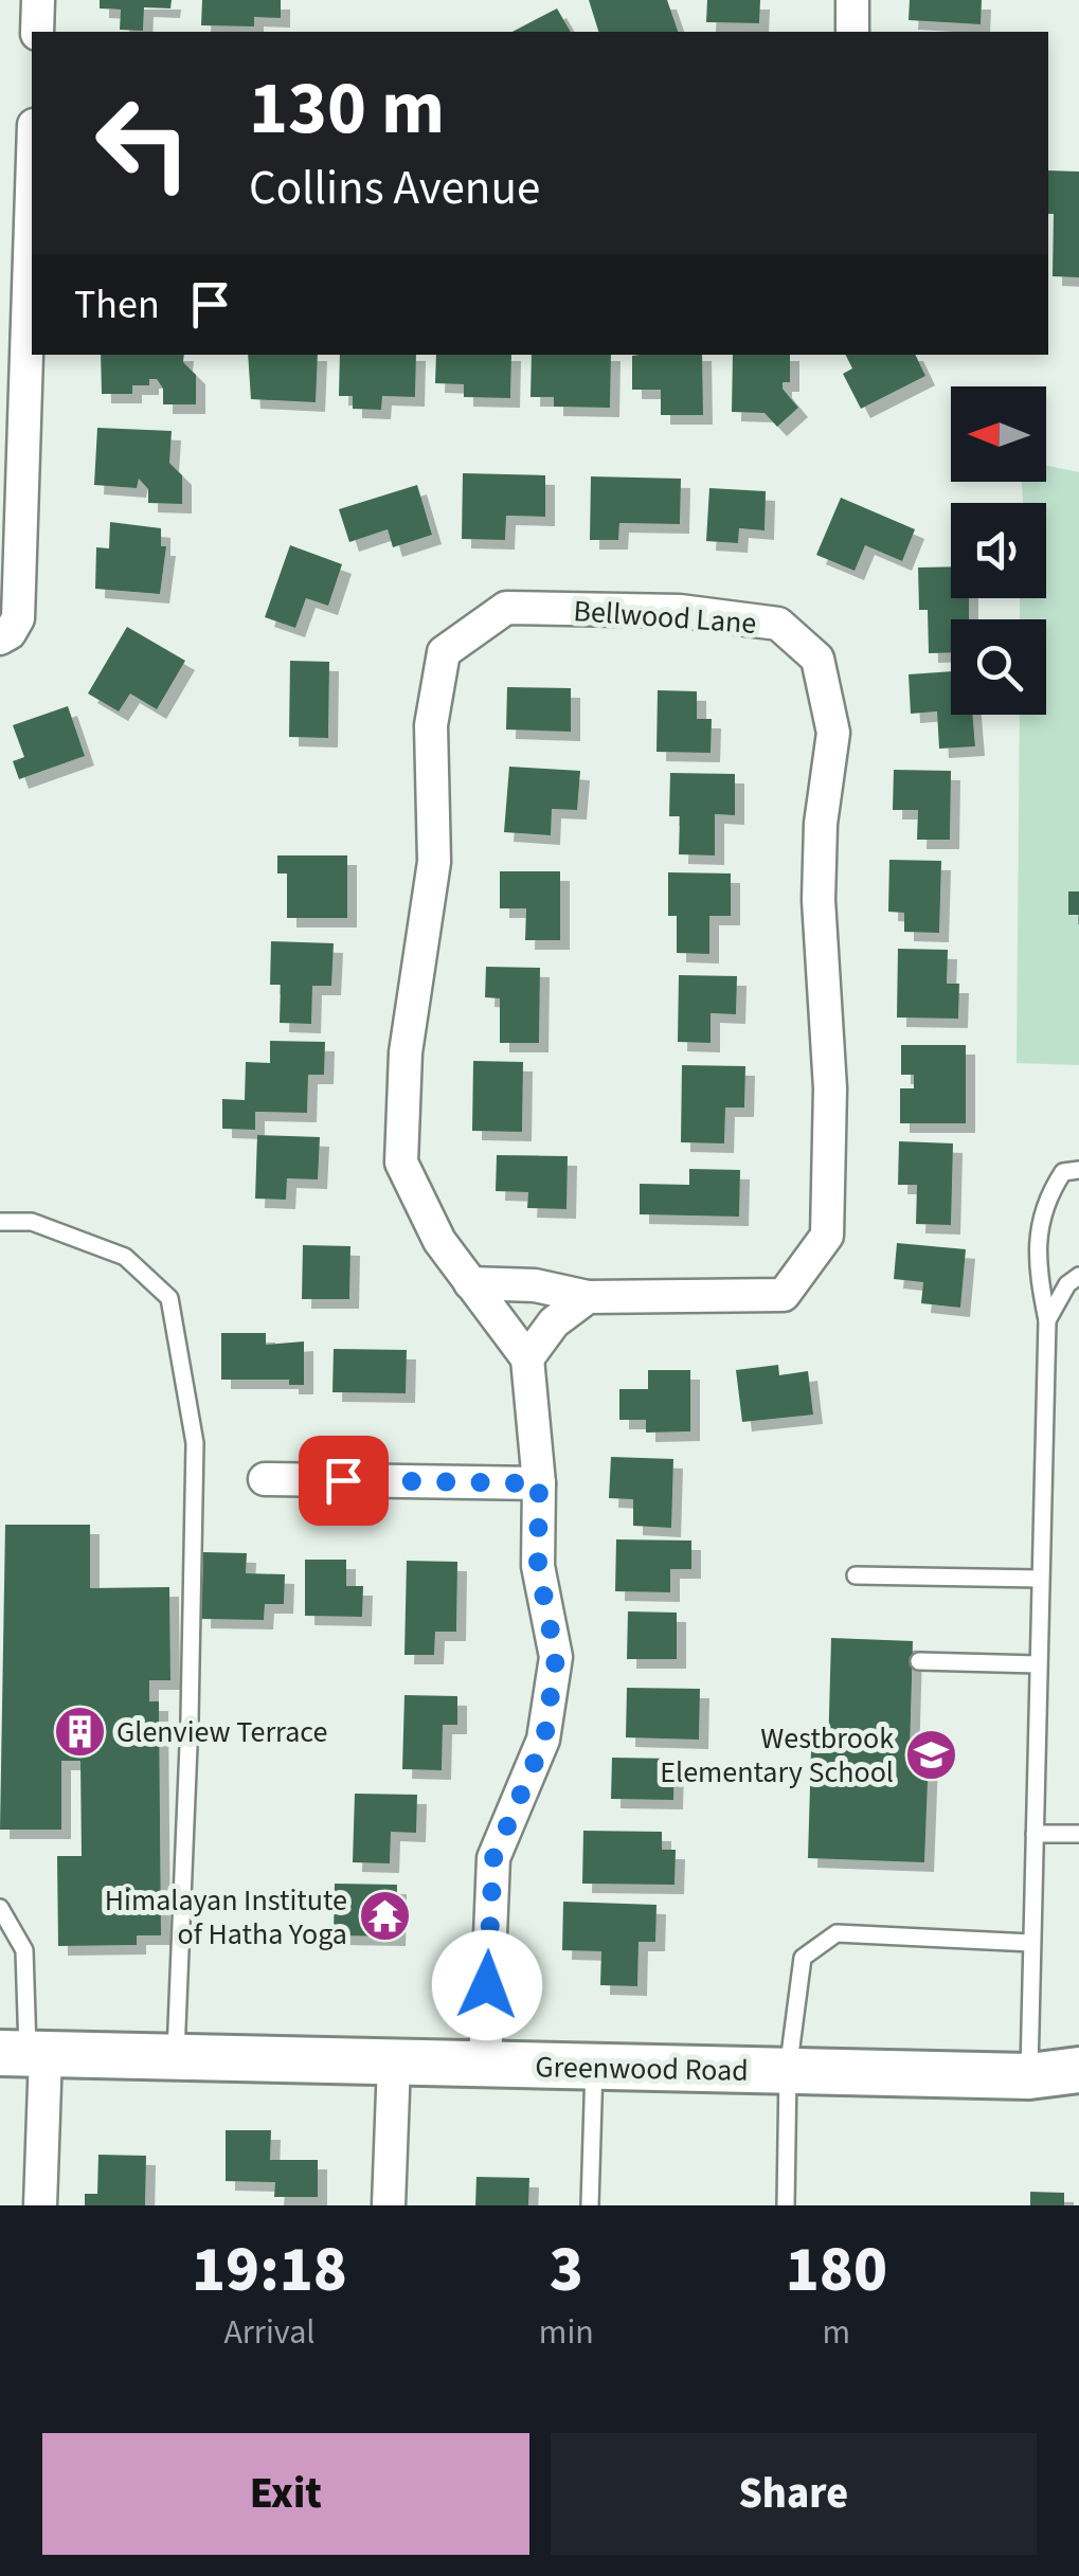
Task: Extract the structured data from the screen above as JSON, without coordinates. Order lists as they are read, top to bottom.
{
  "streets": {
    "main road": ["Greenwood Road"],
    "street": ["Bellwood Lane"]
  },
  "places": {
    "building": ["Glenview Terrace"],
    "school or university": ["Westbrook Elementary School"],
    "temple": ["Himalayan Institute of Hatha Yoga"]
  },
  "north": "left",
  "page": {
    "turn": ["130 m", "Collins Avenue"],
    "then": "Then",
    "eta": [
      "19:18",
      "Arrival",
      "3",
      "min",
      "180",
      "m"
    ],
    "buttons": ["Exit", "Share"]
  }
}
